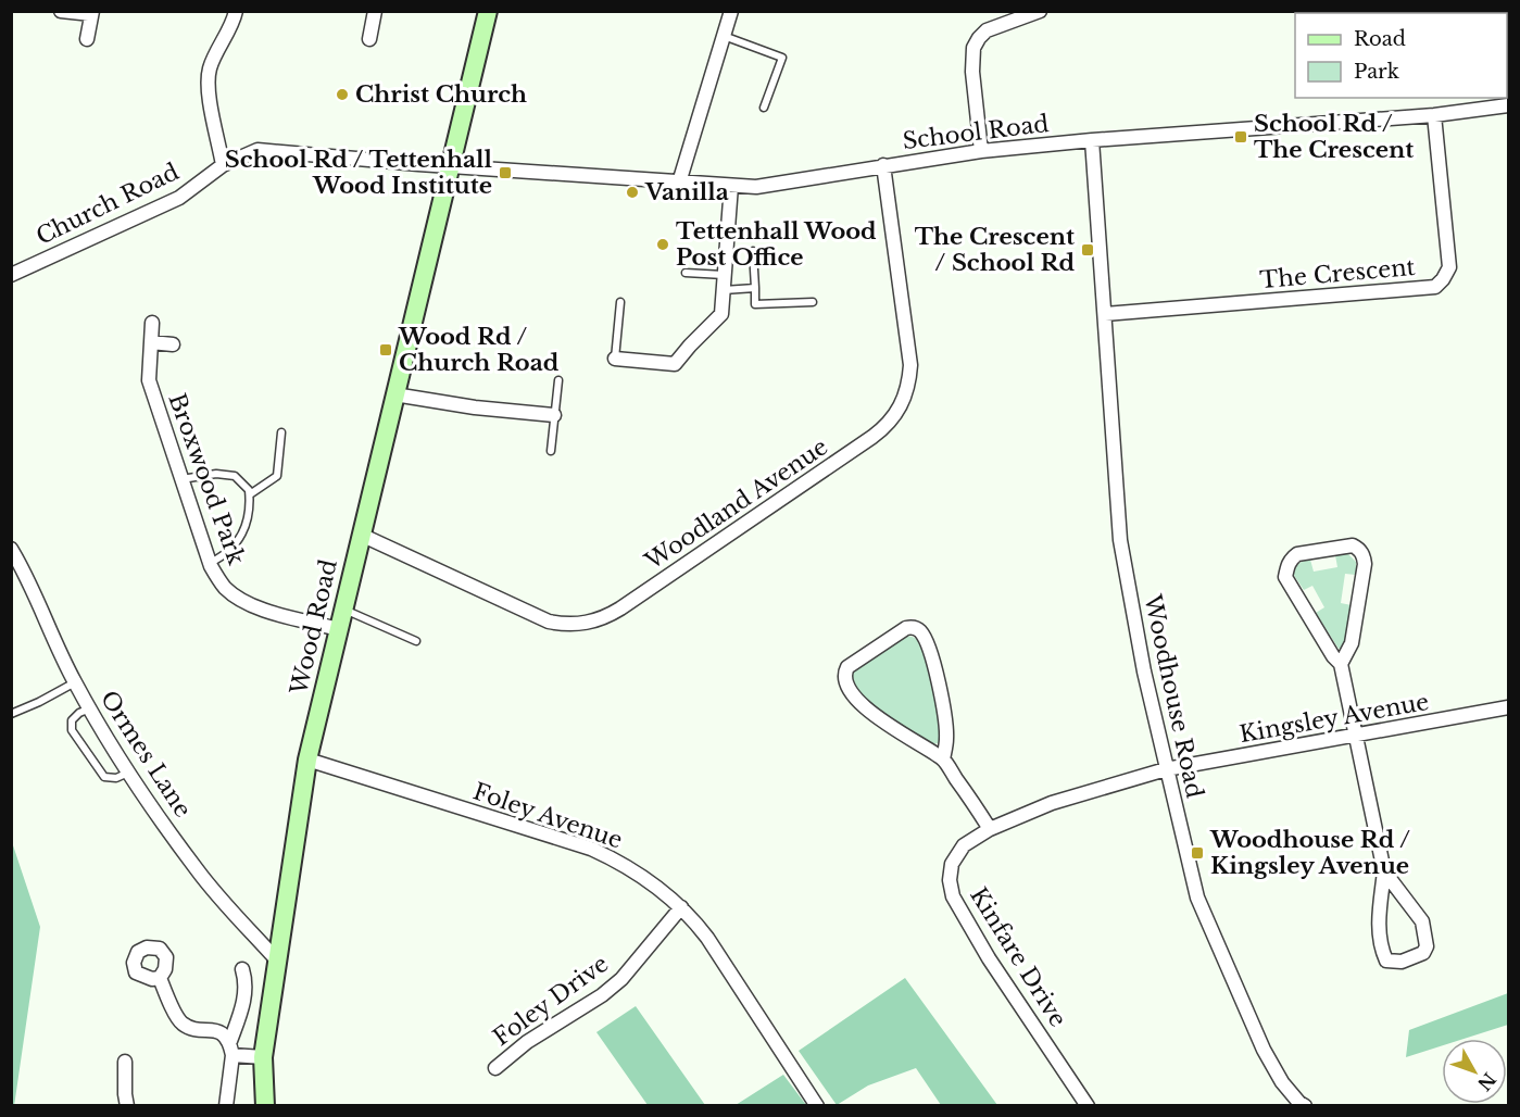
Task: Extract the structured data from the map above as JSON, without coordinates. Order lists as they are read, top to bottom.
{
  "streets": {
    "street": [
      "School Road",
      "Church Road",
      "The Crescent",
      "Broxwood Park",
      "Woodland Avenue",
      "Wood Road",
      "Woodhouse Road",
      "Kingsley Avenue",
      "Ormes Lane",
      "Foley Avenue",
      "Kinfare Drive",
      "Foley Drive"
    ]
  },
  "crossings": [
    ["School Road", "Church Road"],
    ["School Road", "The Crescent"],
    ["School Road", "Woodland Avenue"],
    ["School Road", "Wood Road"],
    ["Church Road", "Wood Road"],
    ["The Crescent", "Woodhouse Road"],
    ["Broxwood Park", "Wood Road"],
    ["Woodland Avenue", "Wood Road"],
    ["Wood Road", "Ormes Lane"],
    ["Wood Road", "Foley Avenue"],
    ["Woodhouse Road", "Kingsley Avenue"],
    ["Woodhouse Road", "Kinfare Drive"],
    ["Kingsley Avenue", "Kinfare Drive"],
    ["Foley Avenue", "Foley Drive"]
  ],
  "places": {
    "other": ["Christ Church", "Vanilla", "Tettenhall Wood Post Office"],
    "transit": [
      "School Rd / The Crescent",
      "School Rd / Tettenhall Wood Institute",
      "The Crescent / School Rd",
      "Wood Rd / Church Road",
      "Woodhouse Rd / Kingsley Avenue"
    ]
  },
  "legend": ["Road", "Park"],
  "north": "bottom right"
}
